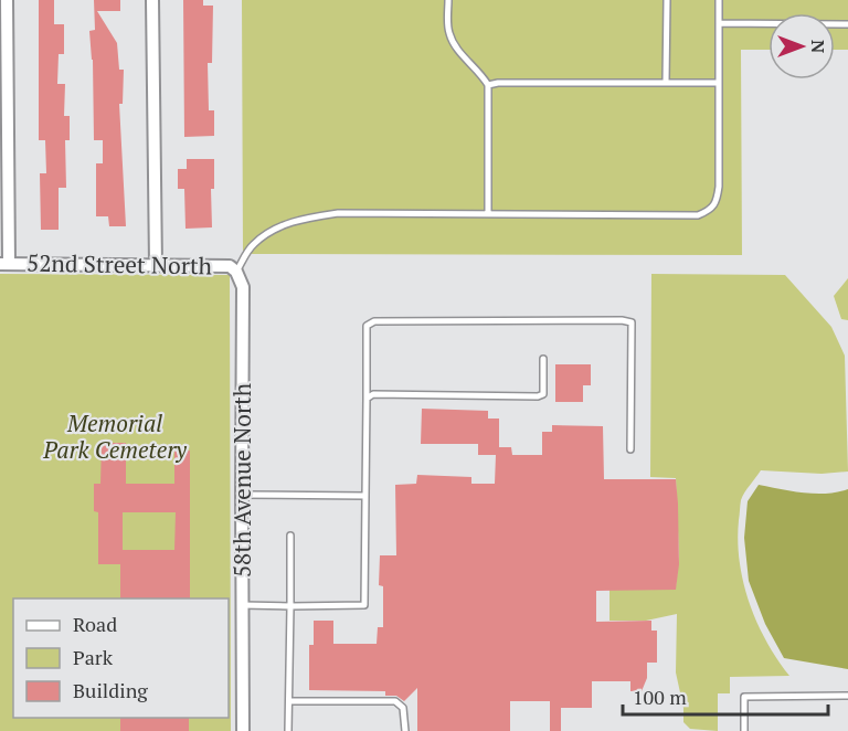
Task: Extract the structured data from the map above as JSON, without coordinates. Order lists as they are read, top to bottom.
{
  "streets": {
    "street": ["52nd Street North", "58th Avenue North"]
  },
  "crossings": [
    ["52nd Street North", "58th Avenue North"]
  ],
  "parks": ["Memorial Park Cemetery"],
  "legend": ["Road", "Park", "Building"],
  "scale_bar": "100 m",
  "north": "right"
}
